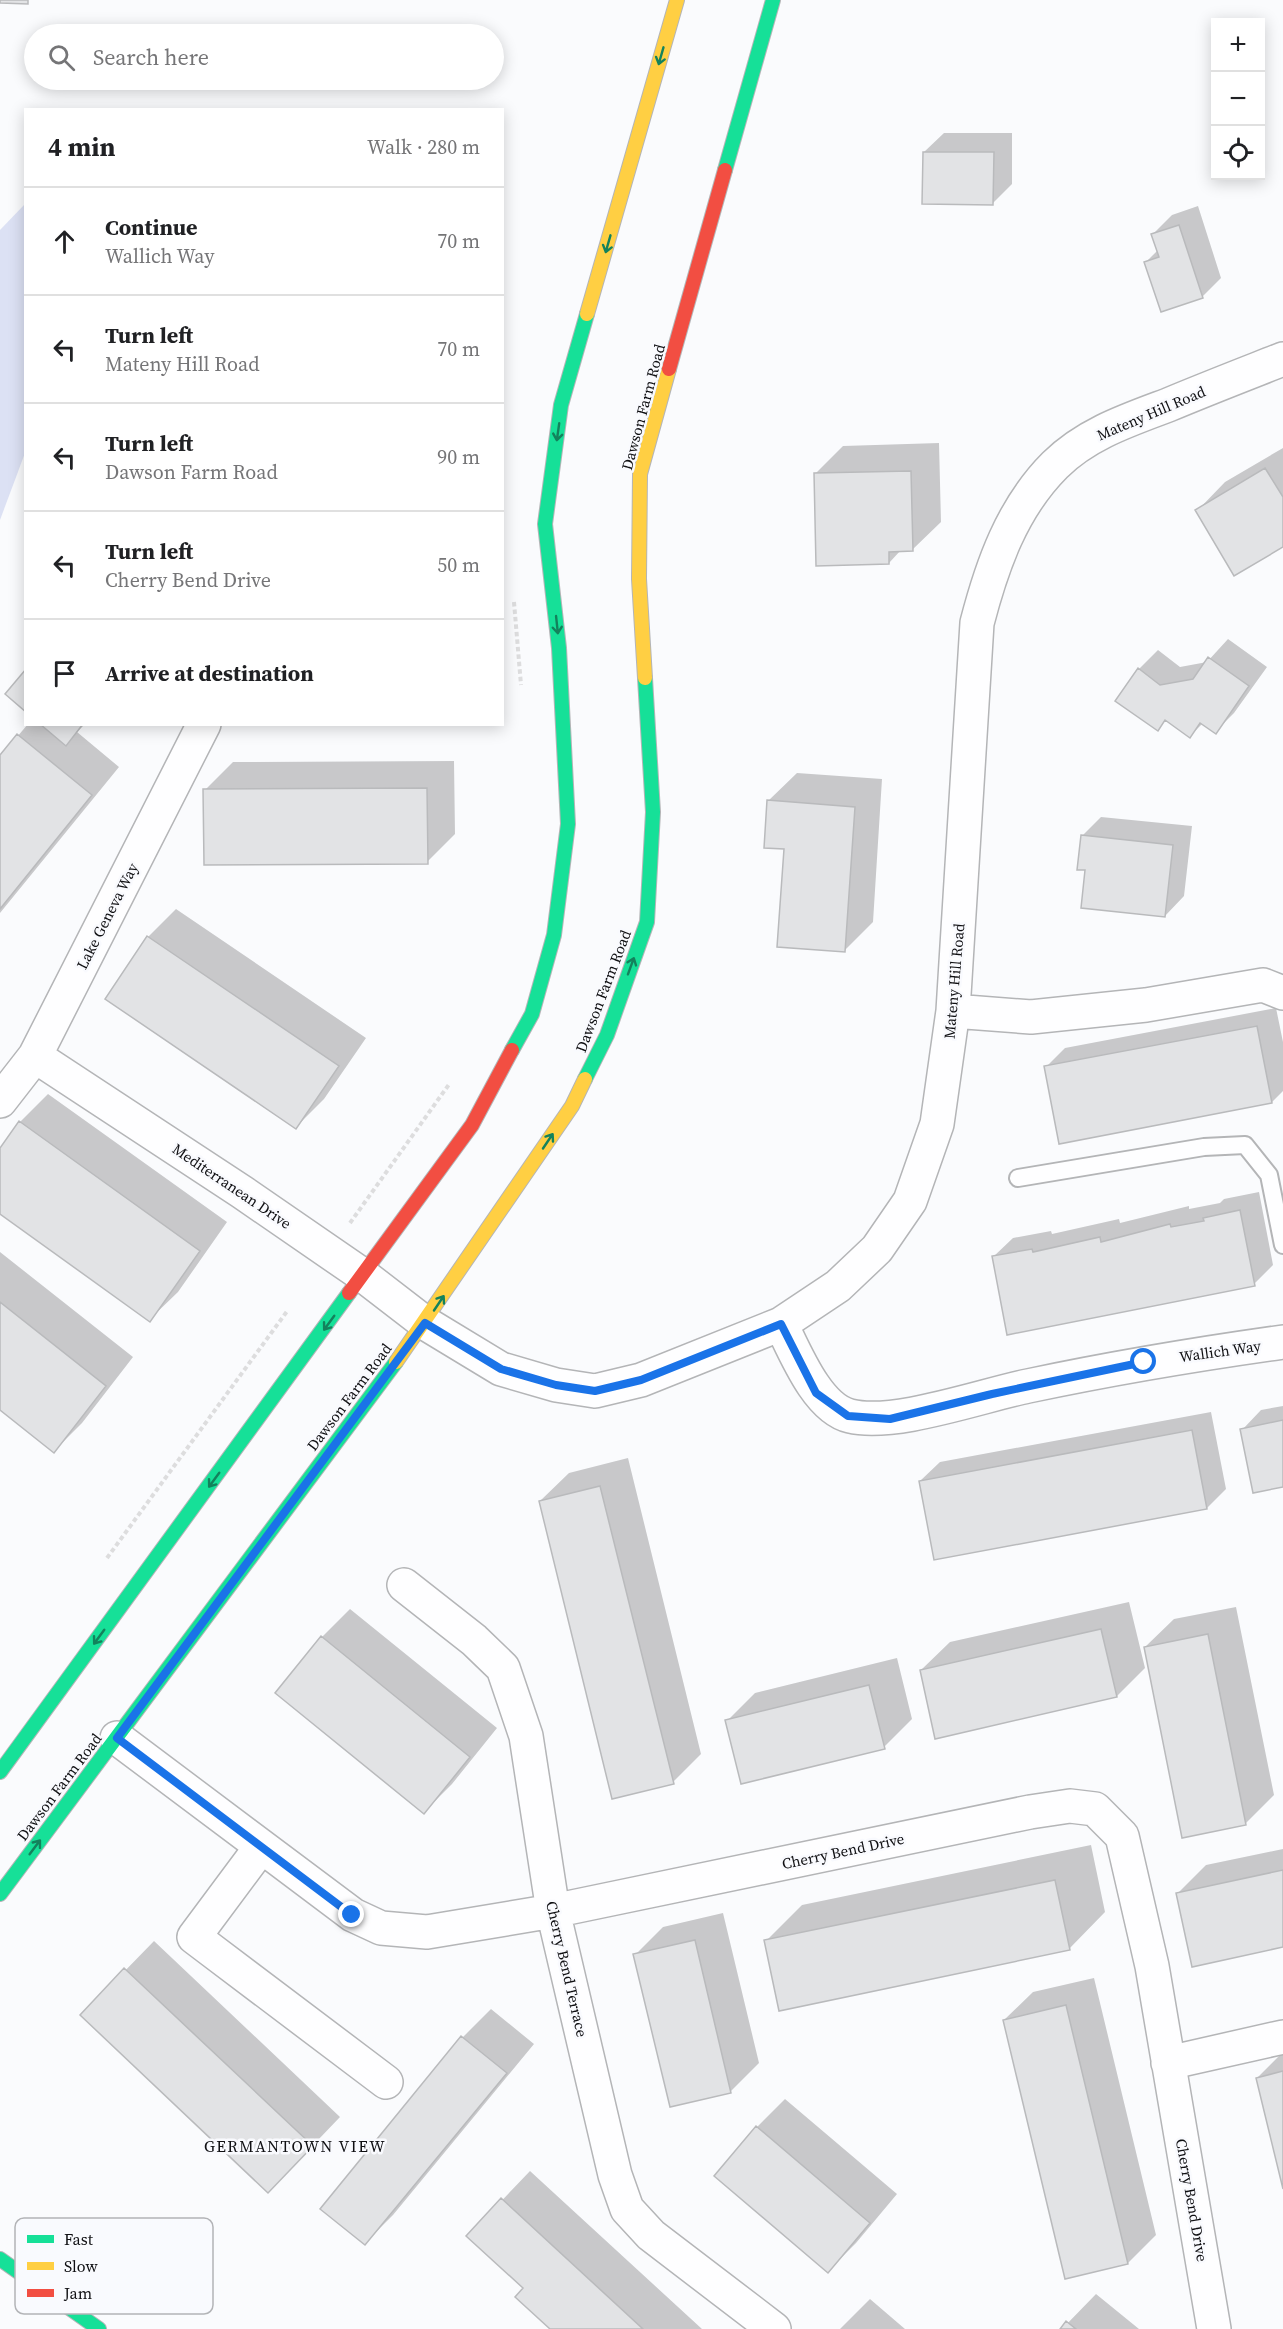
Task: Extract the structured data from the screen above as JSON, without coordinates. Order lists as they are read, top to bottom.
{
  "streets": {
    "street": [
      "Dawson Farm Road",
      "Mateny Hill Road",
      "Lake Geneva Way",
      "Mediterranean Drive",
      "Wallich Way",
      "Cherry Bend Drive",
      "Cherry Bend Terrace"
    ]
  },
  "crossings": [
    ["Dawson Farm Road", "Mateny Hill Road"],
    ["Dawson Farm Road", "Mediterranean Drive"],
    ["Dawson Farm Road", "Cherry Bend Drive"],
    ["Mateny Hill Road", "Mediterranean Drive"],
    ["Mateny Hill Road", "Wallich Way"],
    ["Lake Geneva Way", "Mediterranean Drive"],
    ["Cherry Bend Drive", "Cherry Bend Terrace"]
  ],
  "districts": ["GERMANTOWN VIEW"],
  "legend": ["Fast", "Slow", "Jam"],
  "page": {
    "map_buttons": ["+", "−"],
    "search": "Search here",
    "heading": ["4 min", "Walk · 280 m"],
    "list": [
      ["Continue", "Wallich Way", "70 m"],
      ["Turn left", "Mateny Hill Road", "70 m"],
      ["Turn left", "Dawson Farm Road", "90 m"],
      ["Turn left", "Cherry Bend Drive", "50 m"],
      "Arrive at destination"
    ]
  }
}
